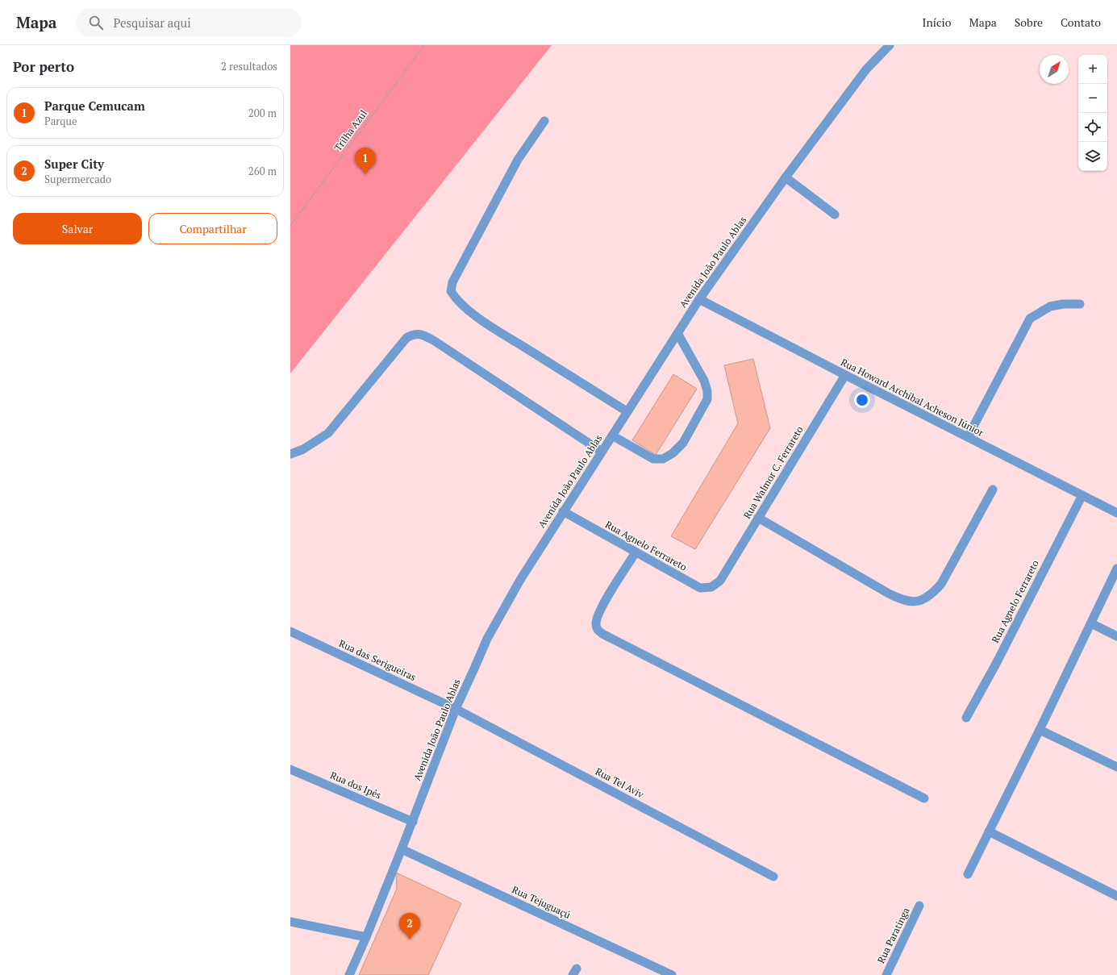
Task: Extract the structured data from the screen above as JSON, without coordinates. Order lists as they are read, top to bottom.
{
  "streets": {
    "street": [
      "Avenida João Paulo Ablas",
      "Rua Howard Archibal Acheson Júnior",
      "Rua Walmor C. Ferrareto",
      "Rua Agnelo Ferrareto",
      "Rua das Serigueiras",
      "Rua Tel Aviv",
      "Rua dos Ipês",
      "Rua Tejuguaçú",
      "Rua Paratinga"
    ],
    "path": ["Trilha Azul"]
  },
  "crossings": [
    ["Avenida João Paulo Ablas", "Rua Howard Archibal Acheson Júnior"],
    ["Avenida João Paulo Ablas", "Rua Agnelo Ferrareto"],
    ["Avenida João Paulo Ablas", "Rua das Serigueiras"],
    ["Avenida João Paulo Ablas", "Rua Tel Aviv"],
    ["Avenida João Paulo Ablas", "Rua dos Ipês"],
    ["Avenida João Paulo Ablas", "Rua Tejuguaçú"],
    ["Rua Howard Archibal Acheson Júnior", "Rua Walmor C. Ferrareto"],
    ["Rua Howard Archibal Acheson Júnior", "Rua Agnelo Ferrareto"],
    ["Rua Walmor C. Ferrareto", "Rua Agnelo Ferrareto"],
    ["Rua das Serigueiras", "Rua Tel Aviv"]
  ],
  "north": "top right",
  "page": {
    "header": "Mapa",
    "search": "Pesquisar aqui",
    "nav": [
      "Início",
      "Mapa",
      "Sobre",
      "Contato"
    ],
    "heading": ["Por perto", "2 resultados"],
    "map_buttons": ["+", "−"],
    "list": [
      {
        "mark": "1",
        "name": "Parque Cemucam",
        "note": "Parque",
        "value": "200 m"
      },
      {
        "mark": "2",
        "name": "Super City",
        "note": "Supermercado",
        "value": "260 m"
      }
    ],
    "pins": ["1", "2"],
    "buttons": ["Salvar", "Compartilhar"]
  }
}
